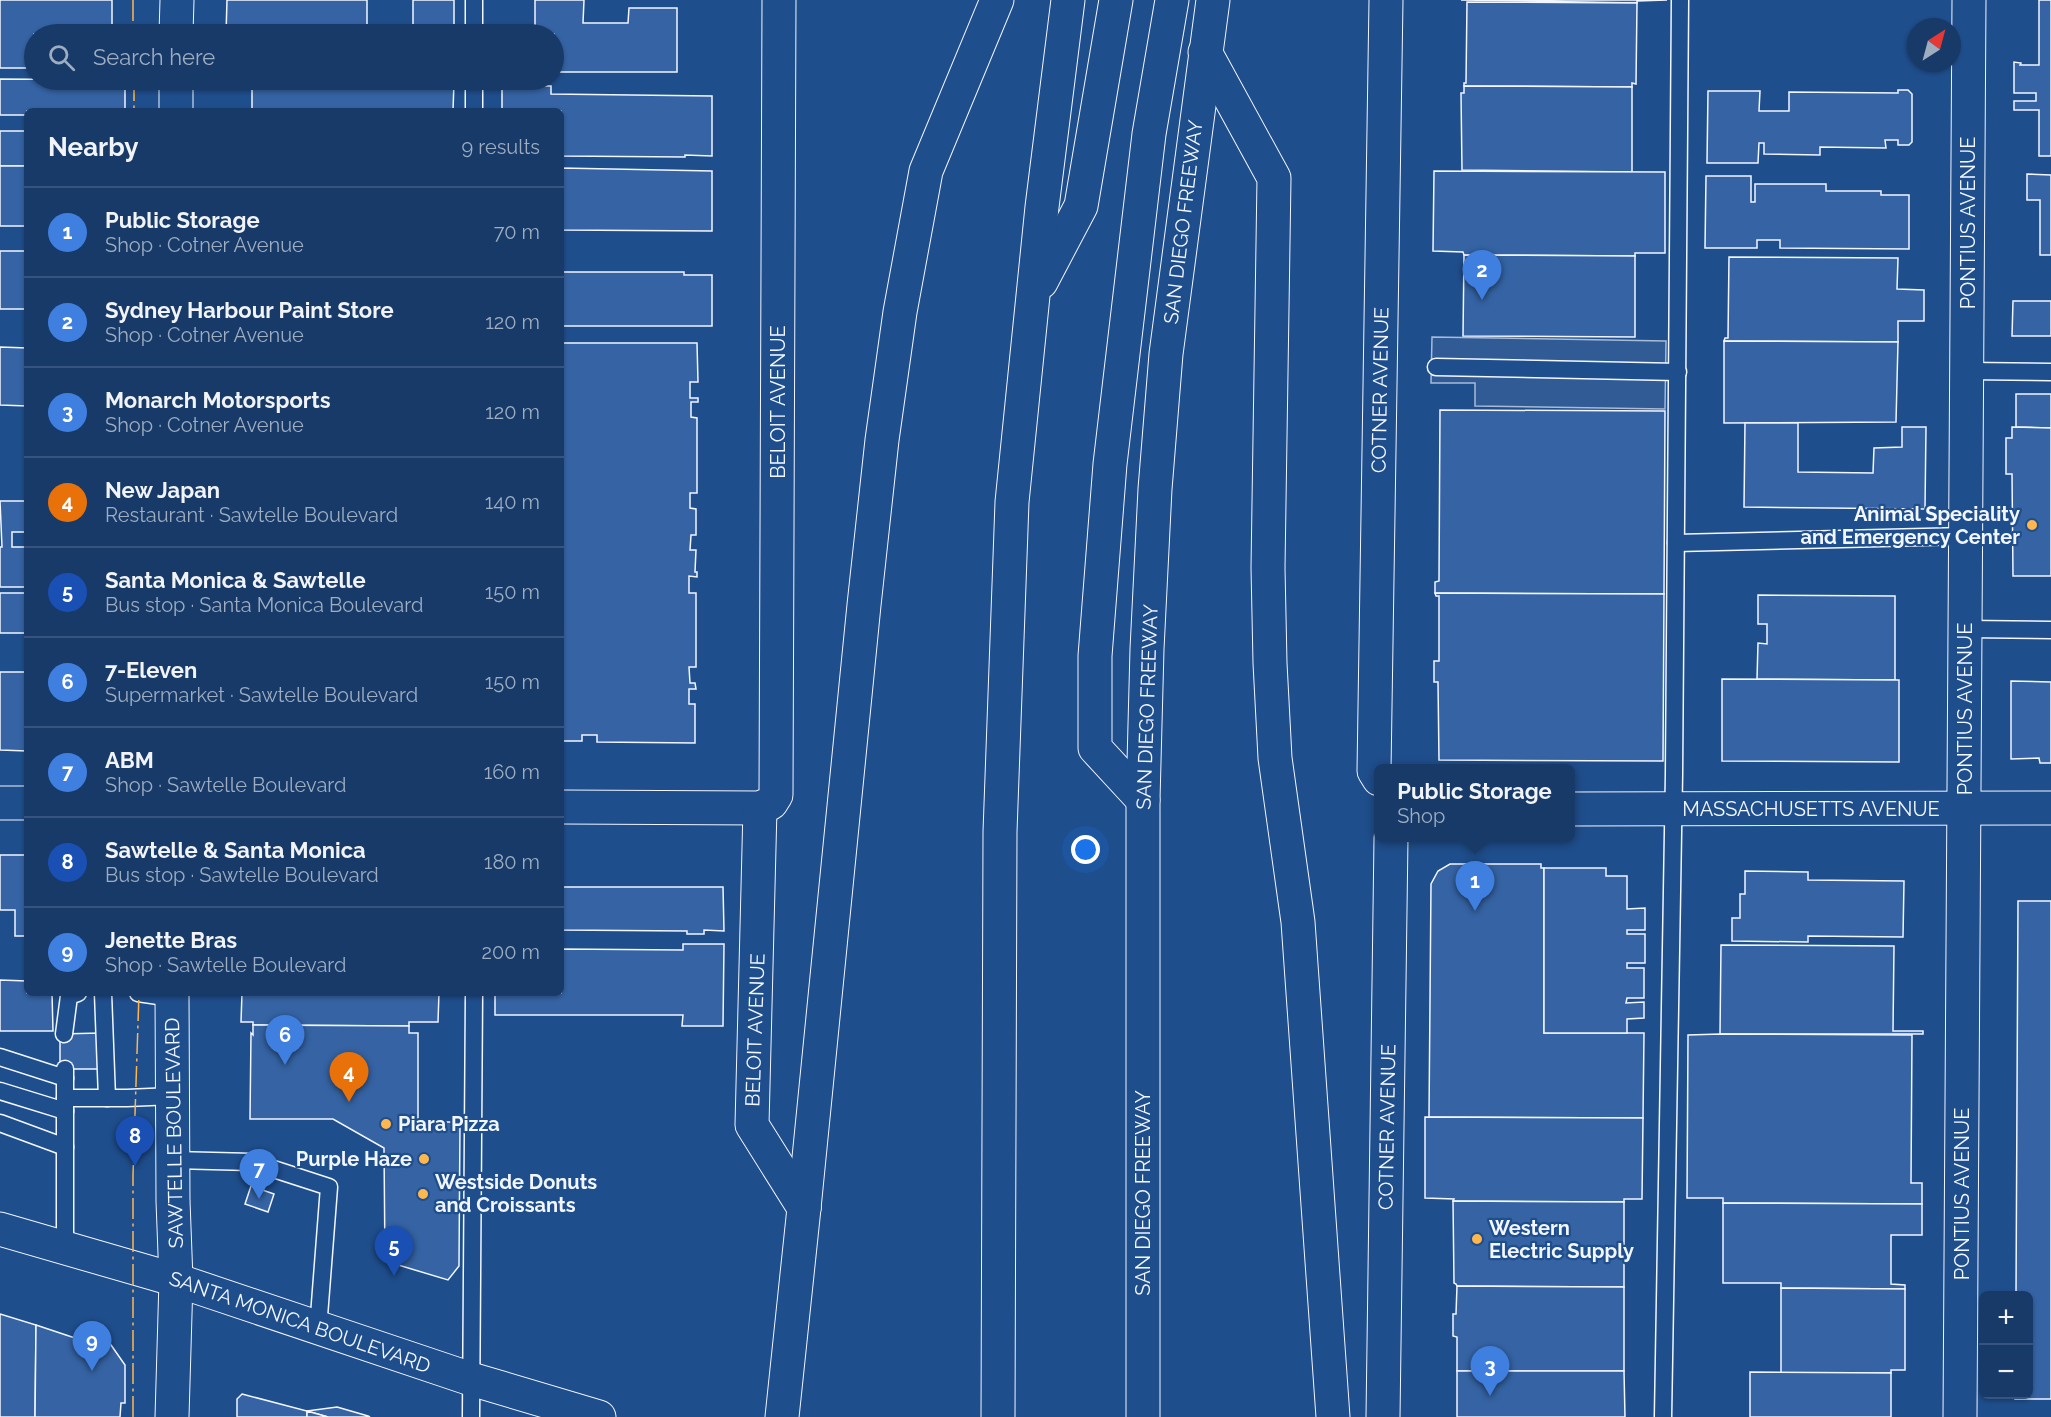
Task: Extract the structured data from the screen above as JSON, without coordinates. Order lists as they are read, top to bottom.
{
  "streets": {
    "main road": [
      "SAN DIEGO FREEWAY",
      "PONTIUS AVENUE",
      "COTNER AVENUE",
      "BELOIT AVENUE",
      "MASSACHUSETTS AVENUE",
      "SAWTELLE BOULEVARD",
      "SANTA MONICA BOULEVARD"
    ]
  },
  "crossings": [
    ["PONTIUS AVENUE", "MASSACHUSETTS AVENUE"],
    ["SAWTELLE BOULEVARD", "SANTA MONICA BOULEVARD"]
  ],
  "places": [
    "Animal Speciality and Emergency Center",
    "Piara Pizza",
    "Purple Haze",
    "Westside Donuts and Croissants",
    "Western Electric Supply"
  ],
  "north": "top right",
  "page": {
    "search": "Search here",
    "heading": ["Nearby", "9 results"],
    "list": [
      {
        "mark": "1",
        "name": "Public Storage",
        "note": "Shop · Cotner Avenue",
        "value": "70 m"
      },
      {
        "mark": "2",
        "name": "Sydney Harbour Paint Store",
        "note": "Shop · Cotner Avenue",
        "value": "120 m"
      },
      {
        "mark": "3",
        "name": "Monarch Motorsports",
        "note": "Shop · Cotner Avenue",
        "value": "120 m"
      },
      {
        "mark": "4",
        "name": "New Japan",
        "note": "Restaurant · Sawtelle Boulevard",
        "value": "140 m"
      },
      {
        "mark": "5",
        "name": "Santa Monica & Sawtelle",
        "note": "Bus stop · Santa Monica Boulevard",
        "value": "150 m"
      },
      {
        "mark": "6",
        "name": "7-Eleven",
        "note": "Supermarket · Sawtelle Boulevard",
        "value": "150 m"
      },
      {
        "mark": "7",
        "name": "ABM",
        "note": "Shop · Sawtelle Boulevard",
        "value": "160 m"
      },
      {
        "mark": "8",
        "name": "Sawtelle & Santa Monica",
        "note": "Bus stop · Sawtelle Boulevard",
        "value": "180 m"
      },
      {
        "mark": "9",
        "name": "Jenette Bras",
        "note": "Shop · Sawtelle Boulevard",
        "value": "200 m"
      }
    ],
    "pins": [
      "2",
      "1",
      "6",
      "4",
      "8",
      "7",
      "5",
      "9",
      "3"
    ],
    "popup": ["Public Storage", "Shop"],
    "map_buttons": ["+", "−"]
  }
}
